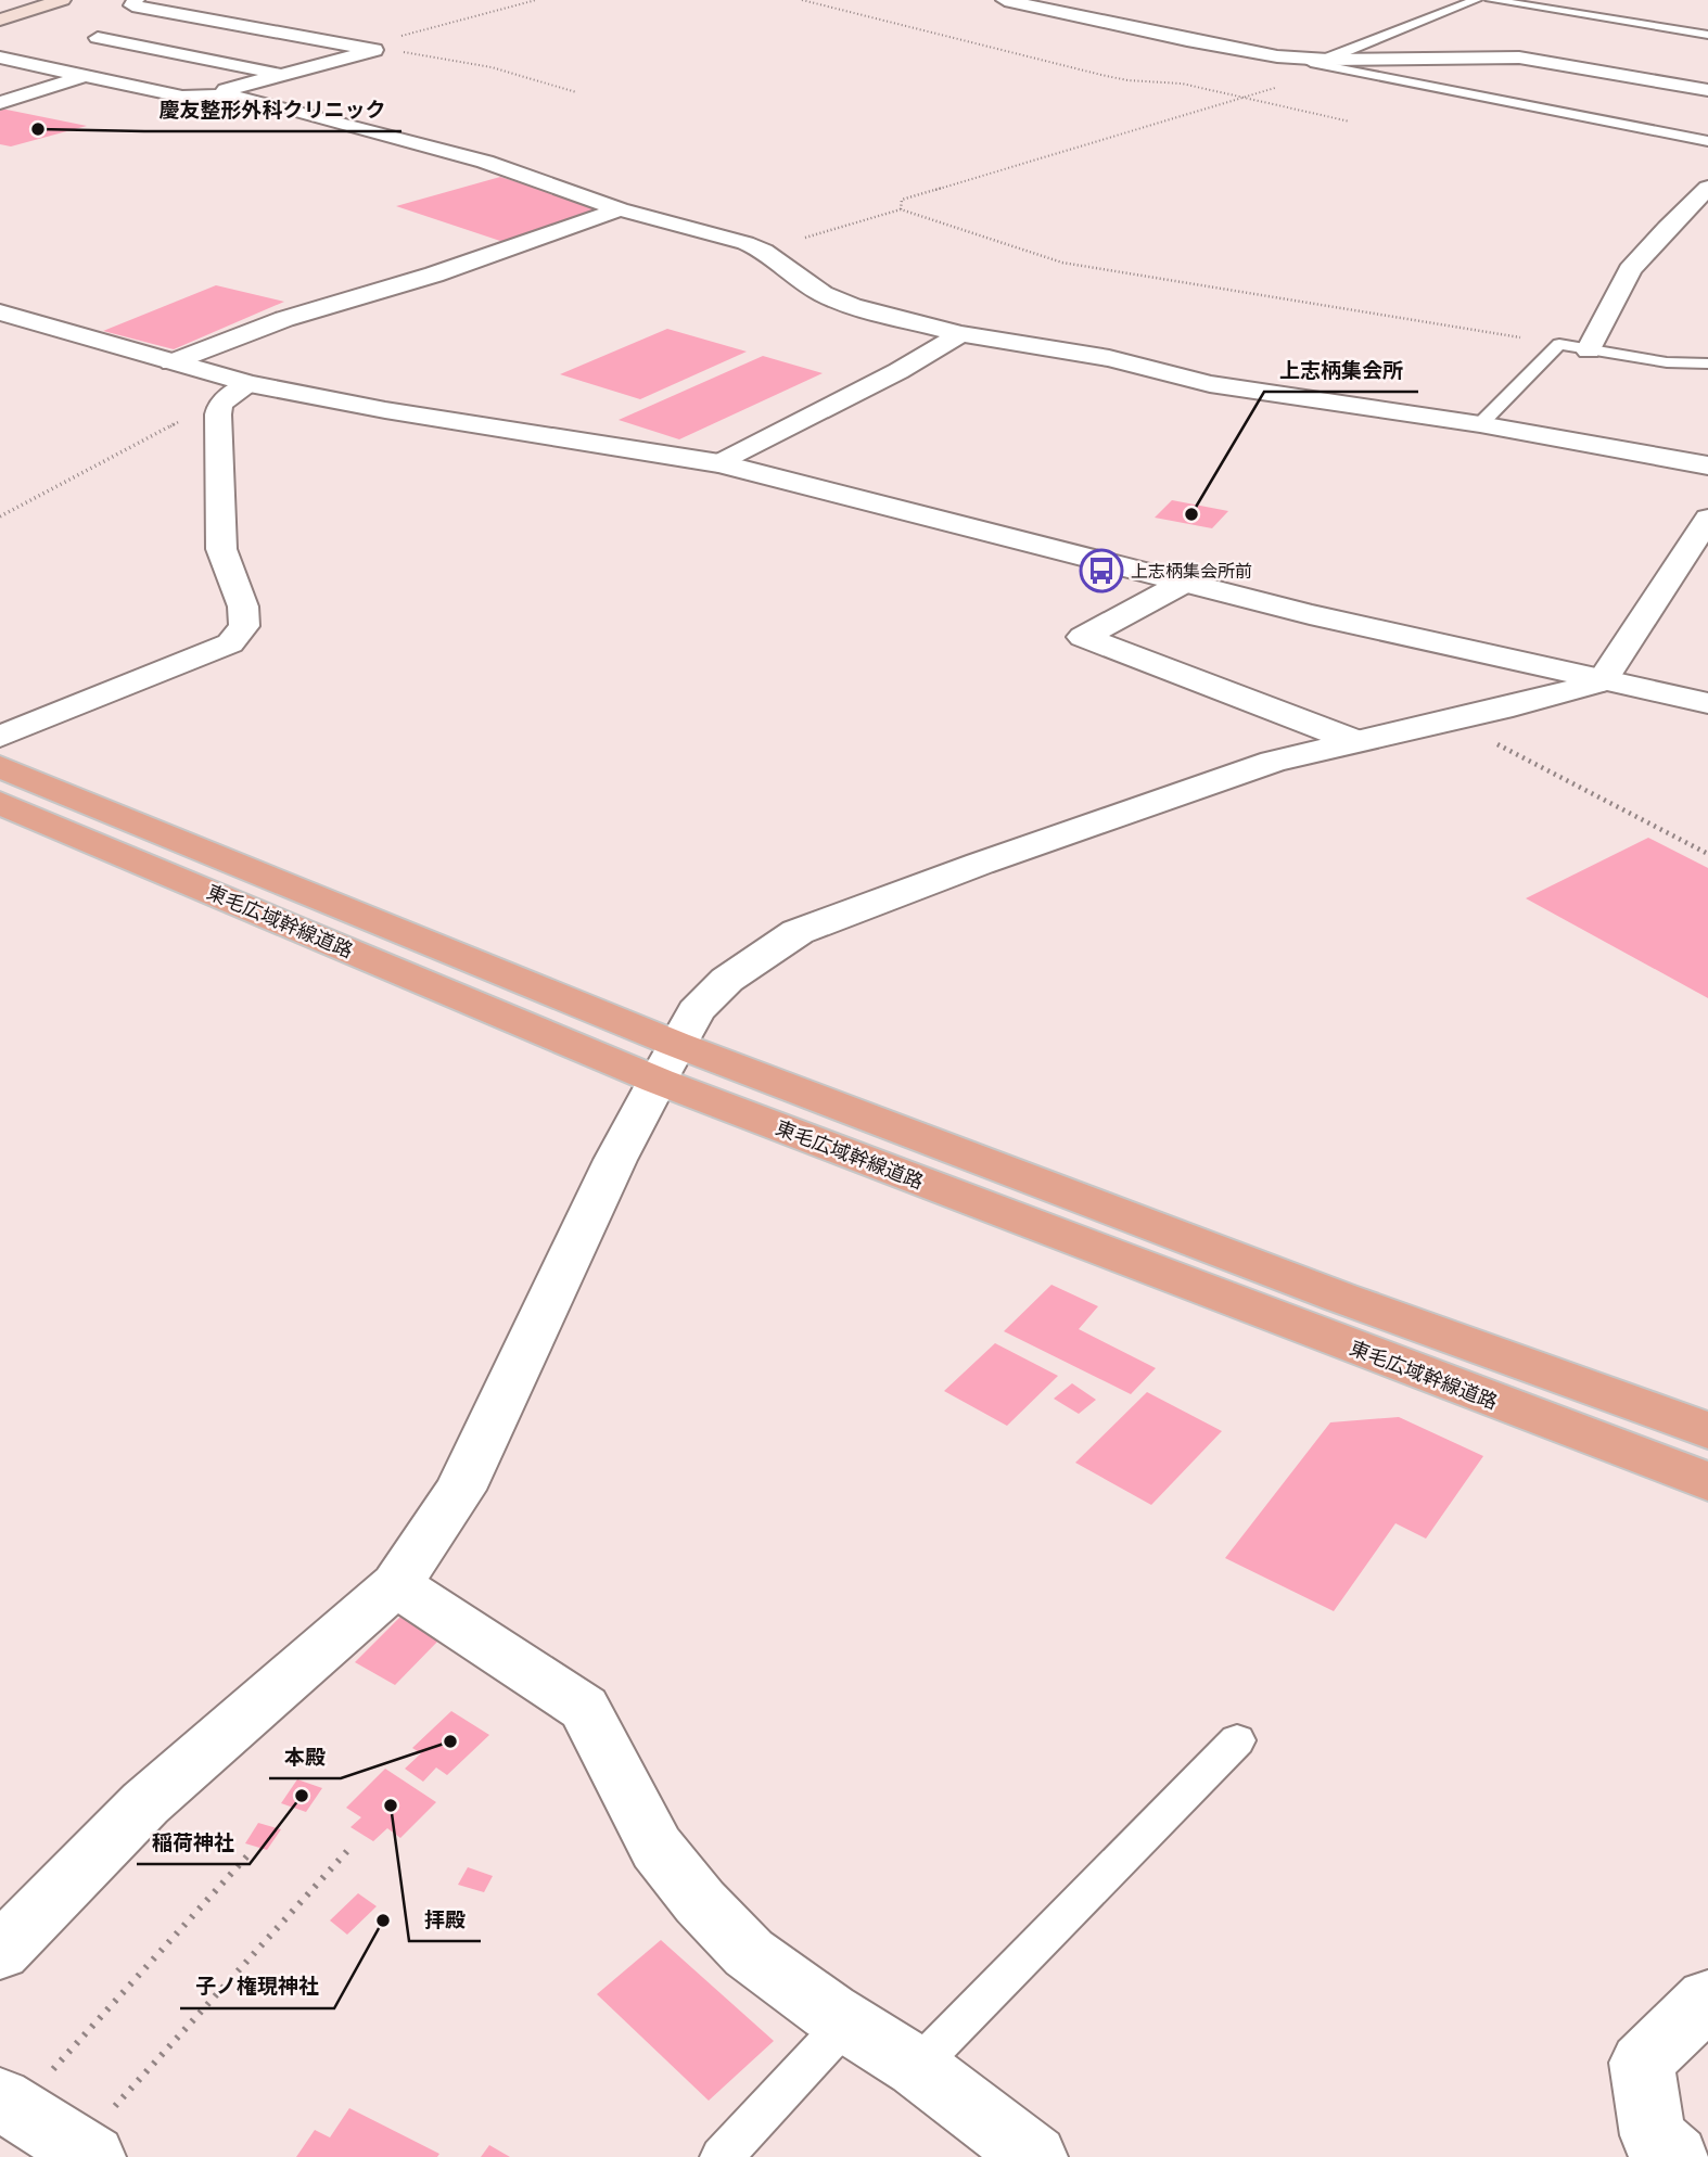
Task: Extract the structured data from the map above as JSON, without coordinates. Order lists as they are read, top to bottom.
{
  "streets": {
    "highway": ["東毛広域幹線道路"]
  },
  "places": {
    "other": [
      "慶友整形外科クリニック",
      "上志柄集会所",
      "本殿",
      "稲荷神社",
      "拝殿",
      "子ノ権現神社"
    ],
    "bus stop": ["上志柄集会所前"]
  }
}
